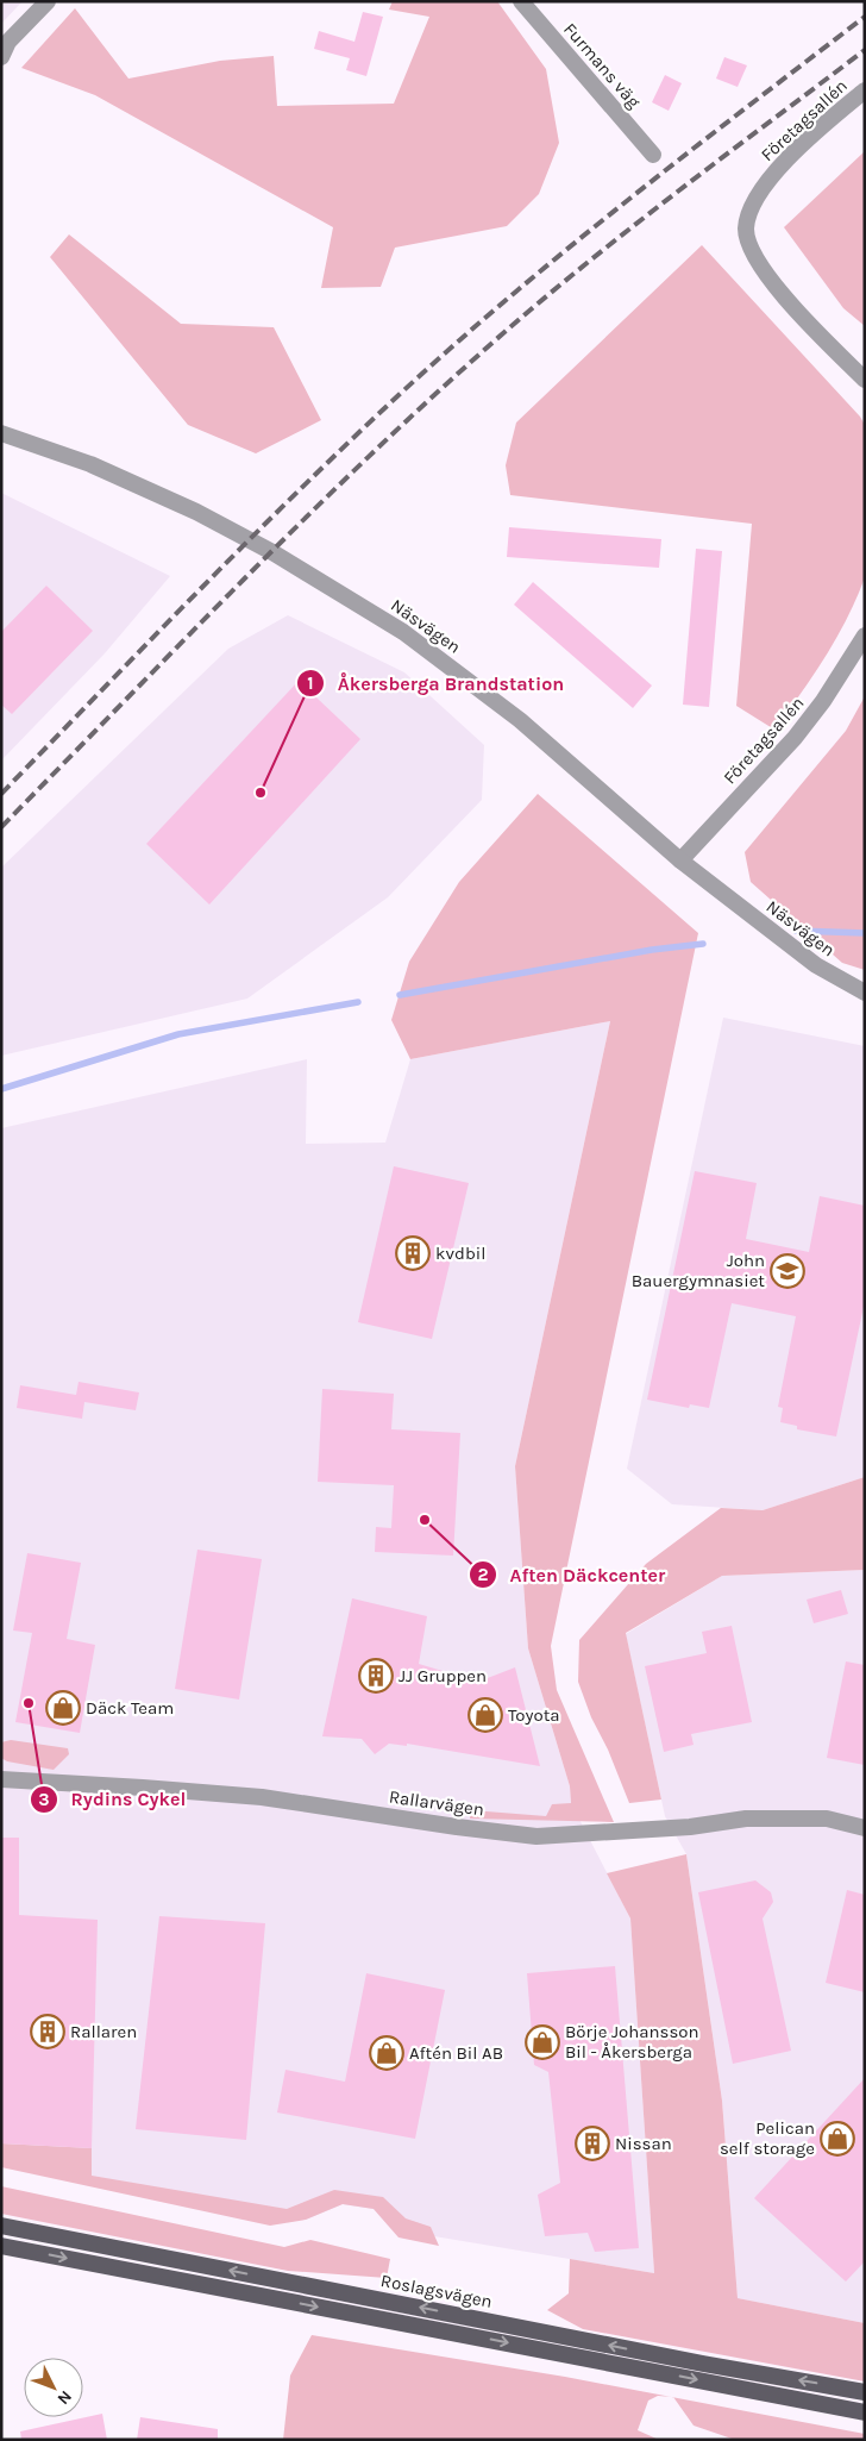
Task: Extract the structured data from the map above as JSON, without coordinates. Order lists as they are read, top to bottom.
{
  "streets": {
    "main road": ["Roslagsvägen"],
    "street": [
      "Furmans väg",
      "Företagsallén",
      "Näsvägen",
      "Rallarvägen"
    ]
  },
  "crossings": [
    ["Företagsallén", "Näsvägen"]
  ],
  "places": {
    "other": ["Åkersberga Brandstation", "Aften Däckcenter", "Rydins Cykel"],
    "building": [
      "kvdbil",
      "JJ Gruppen",
      "Rallaren",
      "Nissan"
    ],
    "school or university": ["John Bauergymnasiet"],
    "shop": [
      "Däck Team",
      "Toyota",
      "Börje Johansson Bil - Åkersberga",
      "Aftén Bil AB",
      "Pelican self storage"
    ]
  },
  "north": "bottom right"
}
